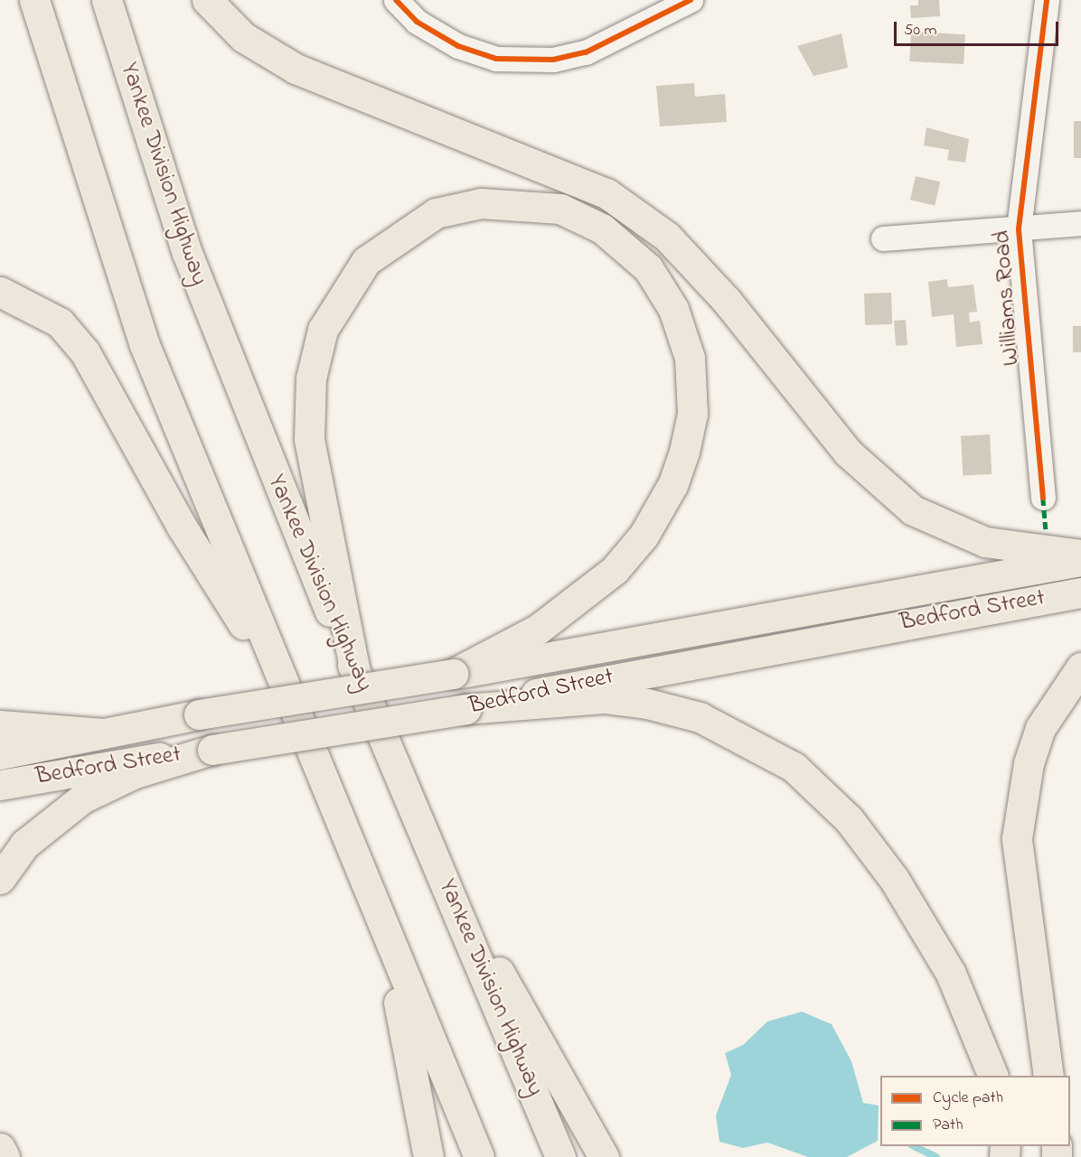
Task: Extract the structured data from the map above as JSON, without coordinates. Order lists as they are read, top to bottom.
{
  "streets": {
    "main road": ["Yankee Division Highway", "Bedford Street"],
    "street": ["Williams Road"]
  },
  "legend": ["Cycle path", "Path"],
  "scale_bar": "50 m"
}
